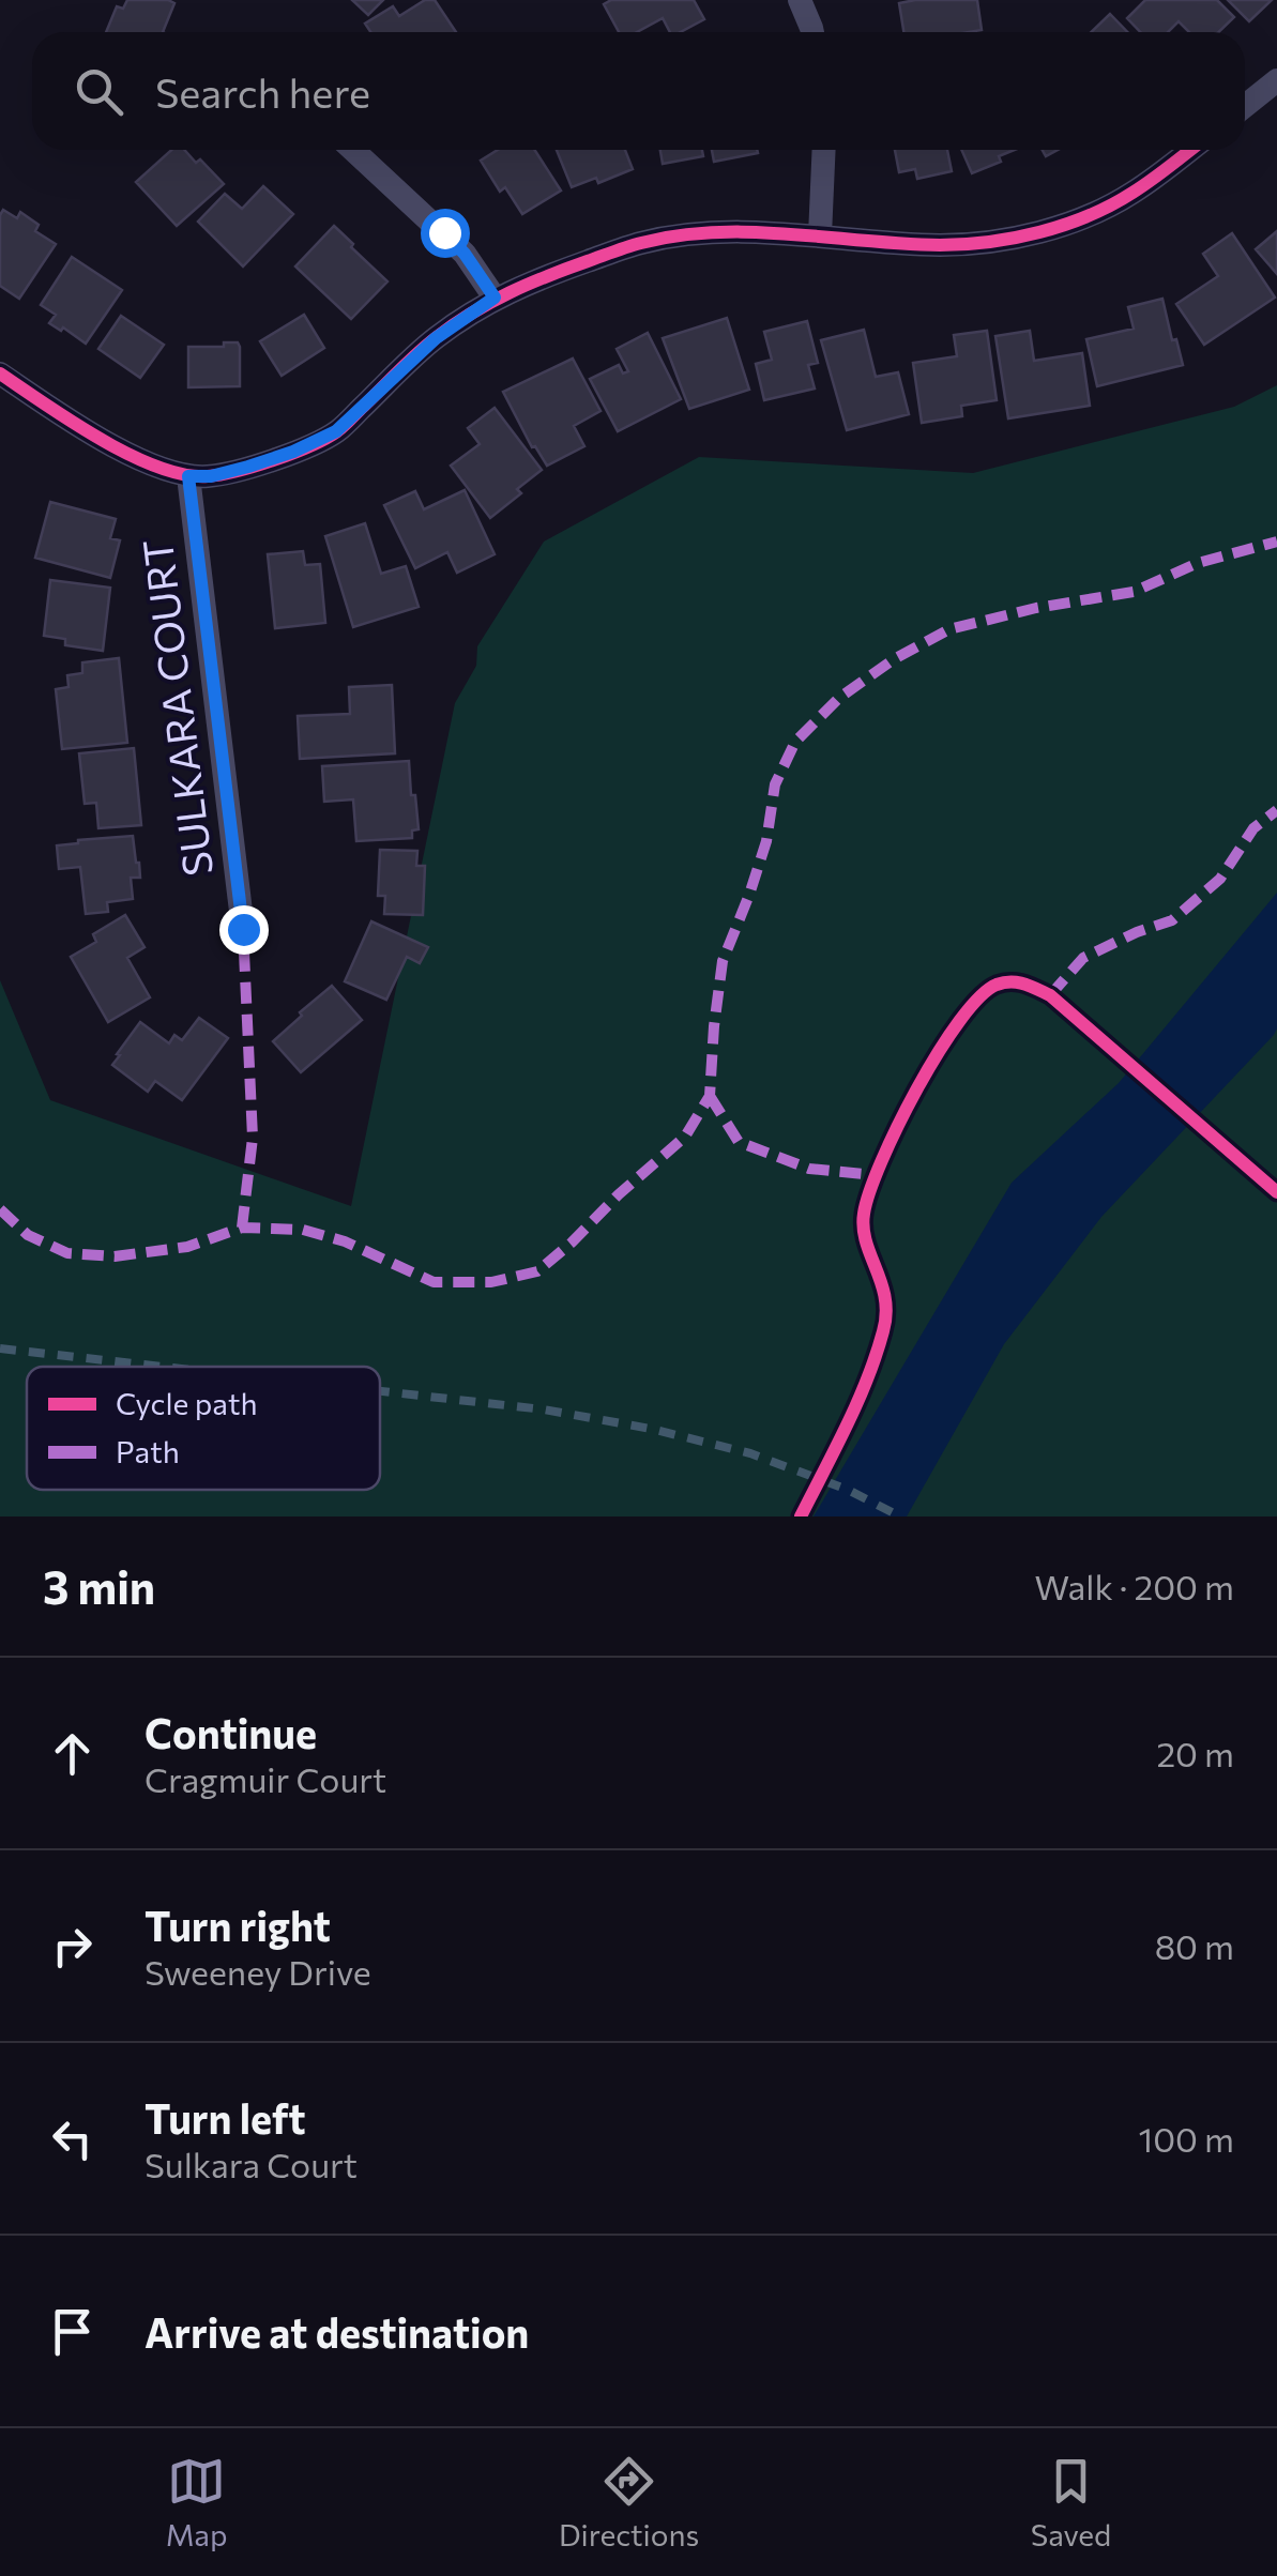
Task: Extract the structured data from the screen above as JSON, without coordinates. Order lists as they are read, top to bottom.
{
  "streets": {
    "street": ["SULKARA COURT"]
  },
  "legend": ["Cycle path", "Path"],
  "page": {
    "search": "Search here",
    "heading": ["3 min", "Walk · 200 m"],
    "list": [
      ["Continue", "Cragmuir Court", "20 m"],
      ["Turn right", "Sweeney Drive", "80 m"],
      ["Turn left", "Sulkara Court", "100 m"],
      "Arrive at destination"
    ],
    "nav": ["Map", "Directions", "Saved"]
  }
}
